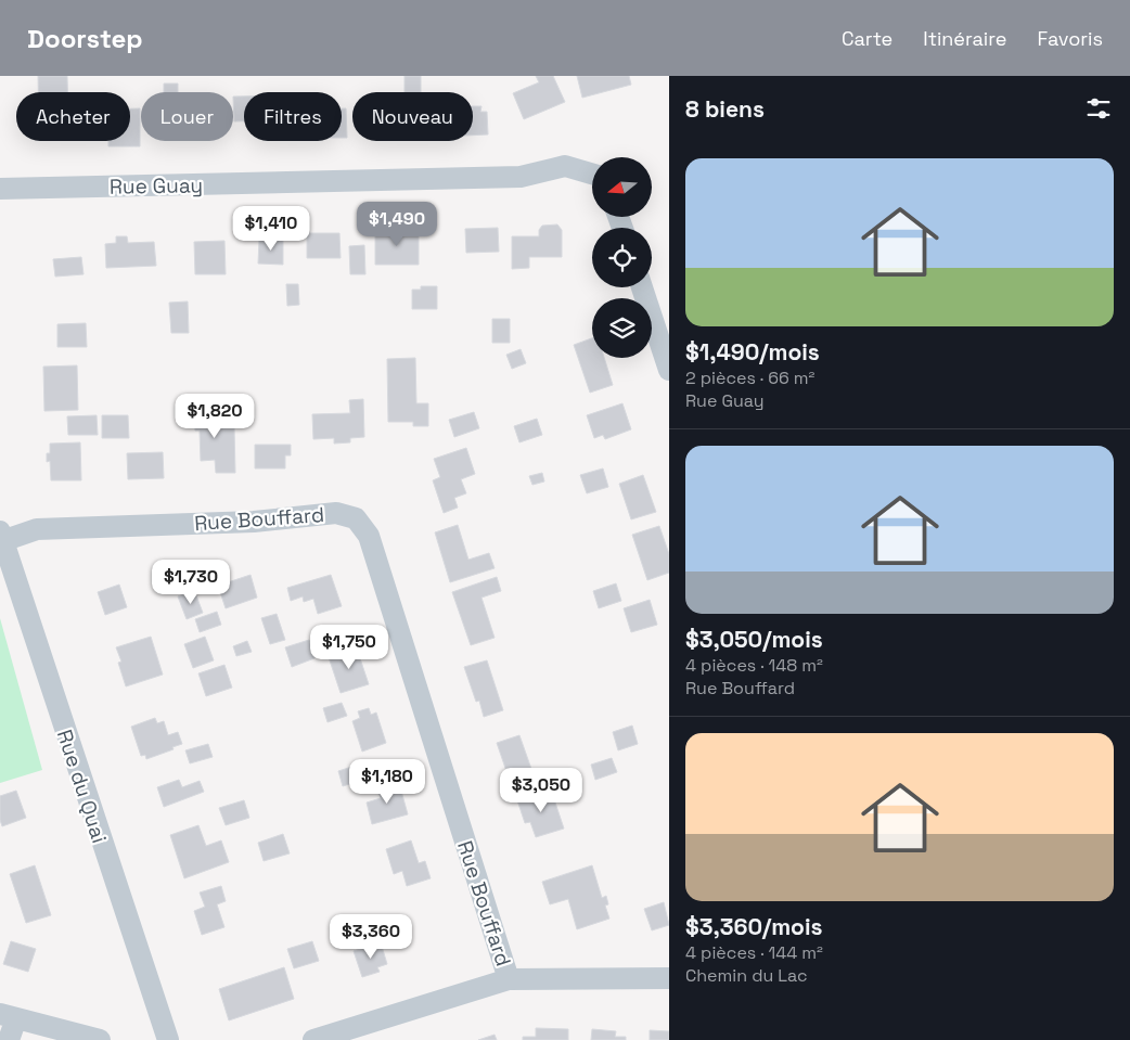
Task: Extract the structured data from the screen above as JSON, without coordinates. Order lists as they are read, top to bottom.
{
  "streets": {
    "street": ["Rue Guay", "Rue Bouffard", "Rue du Quai"]
  },
  "crossings": [
    ["Rue Bouffard", "Rue du Quai"]
  ],
  "north": "left",
  "page": {
    "header": "Doorstep",
    "nav": ["Carte", "Itinéraire", "Favoris"],
    "heading": "8 biens",
    "chip": [
      "Acheter",
      "Louer",
      "Filtres",
      "Nouveau"
    ],
    "list": [
      {
        "name": "$1,490/mois",
        "note": "2 pièces · 66 m² · Rue Guay"
      },
      {
        "name": "$3,050/mois",
        "note": "4 pièces · 148 m² · Rue Bouffard"
      },
      {
        "name": "$3,360/mois",
        "note": "4 pièces · 144 m² · Chemin du Lac"
      }
    ],
    "price": [
      "$1,490",
      "$1,410",
      "$1,820",
      "$1,730",
      "$1,750",
      "$1,180",
      "$3,050",
      "$3,360"
    ]
  }
}
